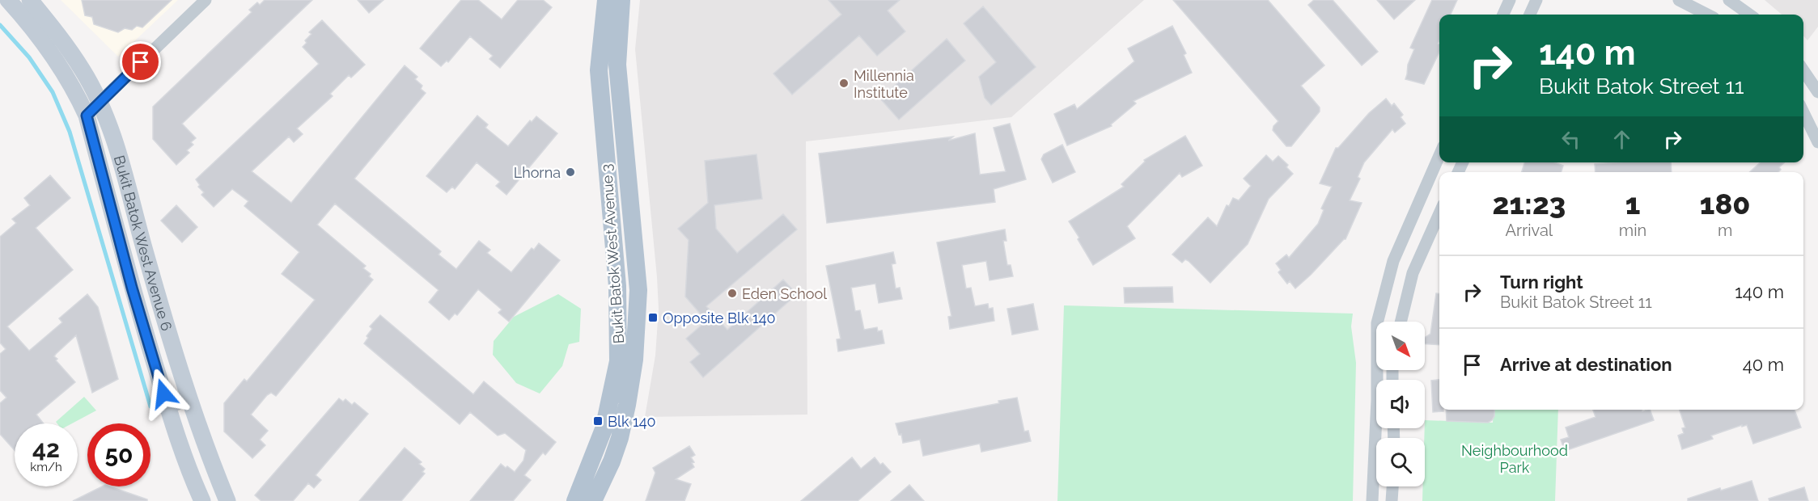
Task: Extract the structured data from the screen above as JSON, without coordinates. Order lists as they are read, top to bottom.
{
  "streets": {
    "main road": ["Bukit Batok West Avenue 6", "Bukit Batok West Avenue 3"]
  },
  "parks": ["Neighbourhood Park"],
  "places": {
    "other": ["Millennia Institute", "Lhorna", "Eden School"],
    "transit": ["Opposite Blk 140", "Blk 140"]
  },
  "north": "bottom right",
  "page": {
    "turn": ["140 m", "Bukit Batok Street 11"],
    "eta": [
      "21:23",
      "Arrival",
      "1",
      "min",
      "180",
      "m"
    ],
    "list": [
      {
        "name": "Turn right",
        "note": "Bukit Batok Street 11",
        "value": "140 m"
      },
      {
        "name": "Arrive at destination",
        "value": "40 m"
      }
    ],
    "speed": "42 km/h",
    "limit": "50"
  }
}
